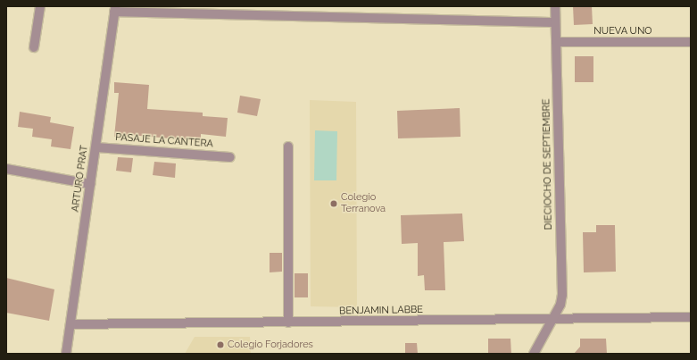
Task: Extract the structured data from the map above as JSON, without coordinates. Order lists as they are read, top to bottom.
{
  "streets": {
    "street": [
      "NUEVA UNO",
      "PASAJE LA CANTERA",
      "DIECIOCHO DE SEPTIEMBRE",
      "ARTURO PRAT",
      "BENJAMIN LABBE"
    ]
  },
  "crossings": [
    ["NUEVA UNO", "DIECIOCHO DE SEPTIEMBRE"],
    ["PASAJE LA CANTERA", "ARTURO PRAT"],
    ["DIECIOCHO DE SEPTIEMBRE", "BENJAMIN LABBE"],
    ["ARTURO PRAT", "BENJAMIN LABBE"]
  ],
  "places": ["Colegio Terranova", "Colegio Forjadores"]
}
